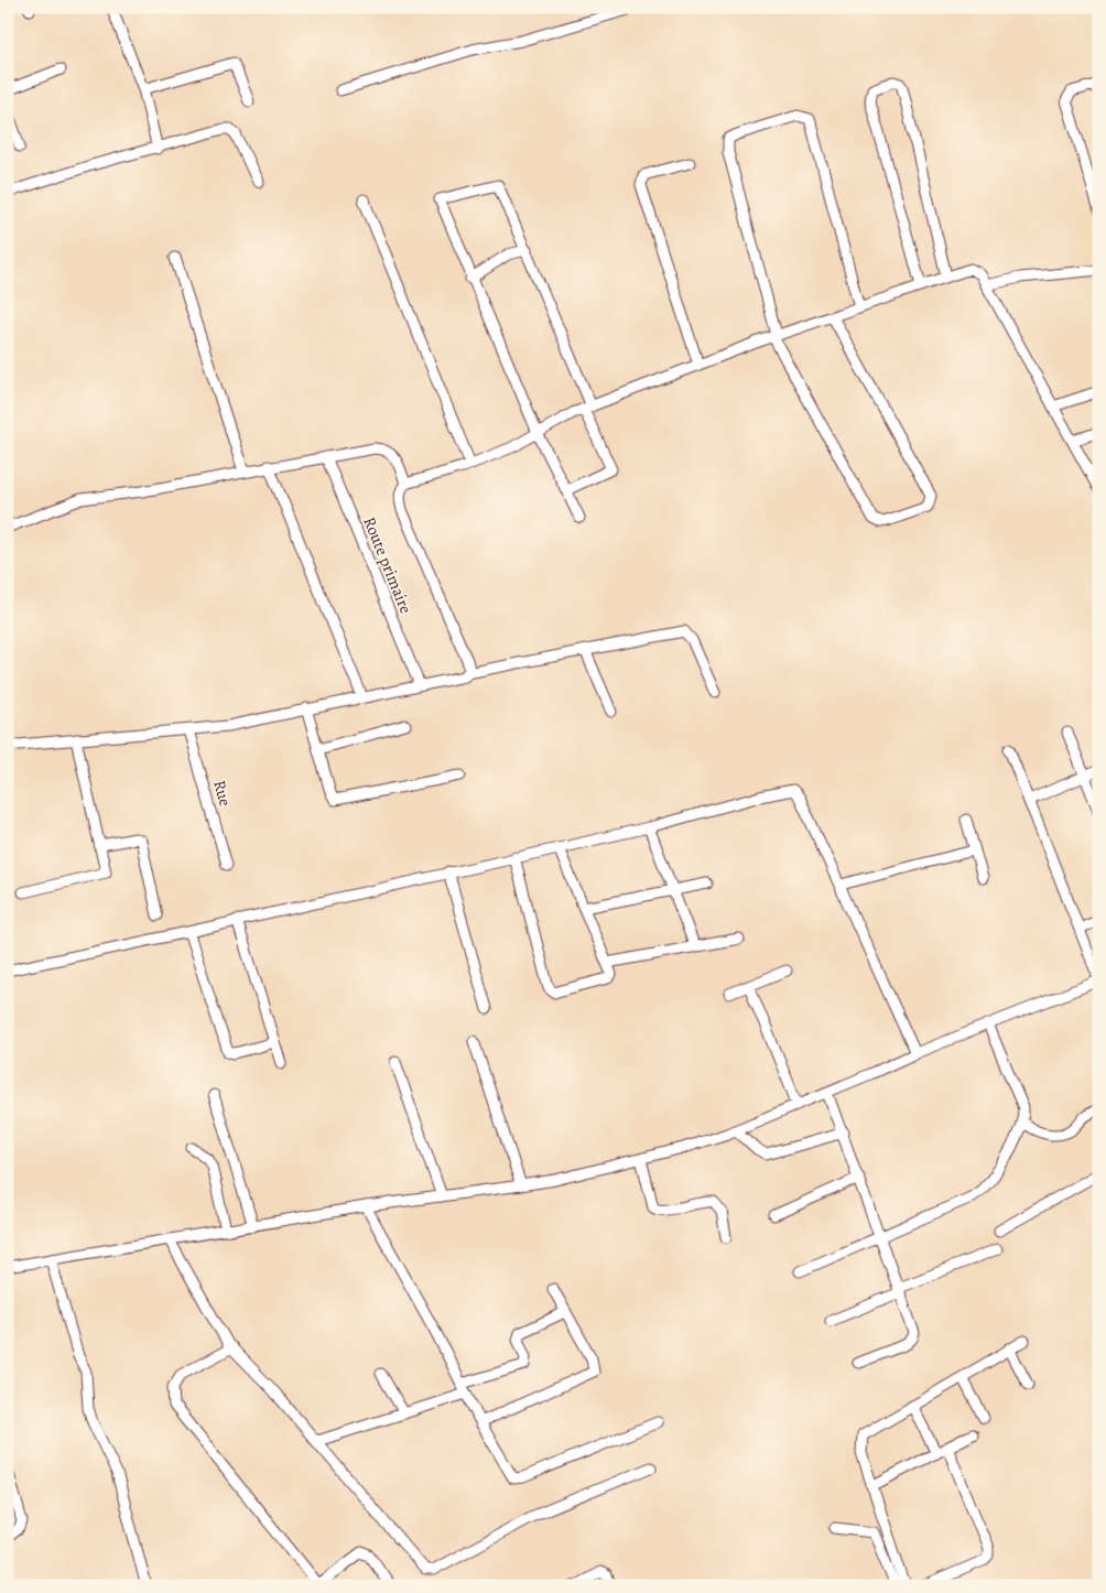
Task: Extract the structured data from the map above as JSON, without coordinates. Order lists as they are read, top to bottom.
{
  "streets": {
    "street": ["Route primaire", "Rue"]
  }
}
